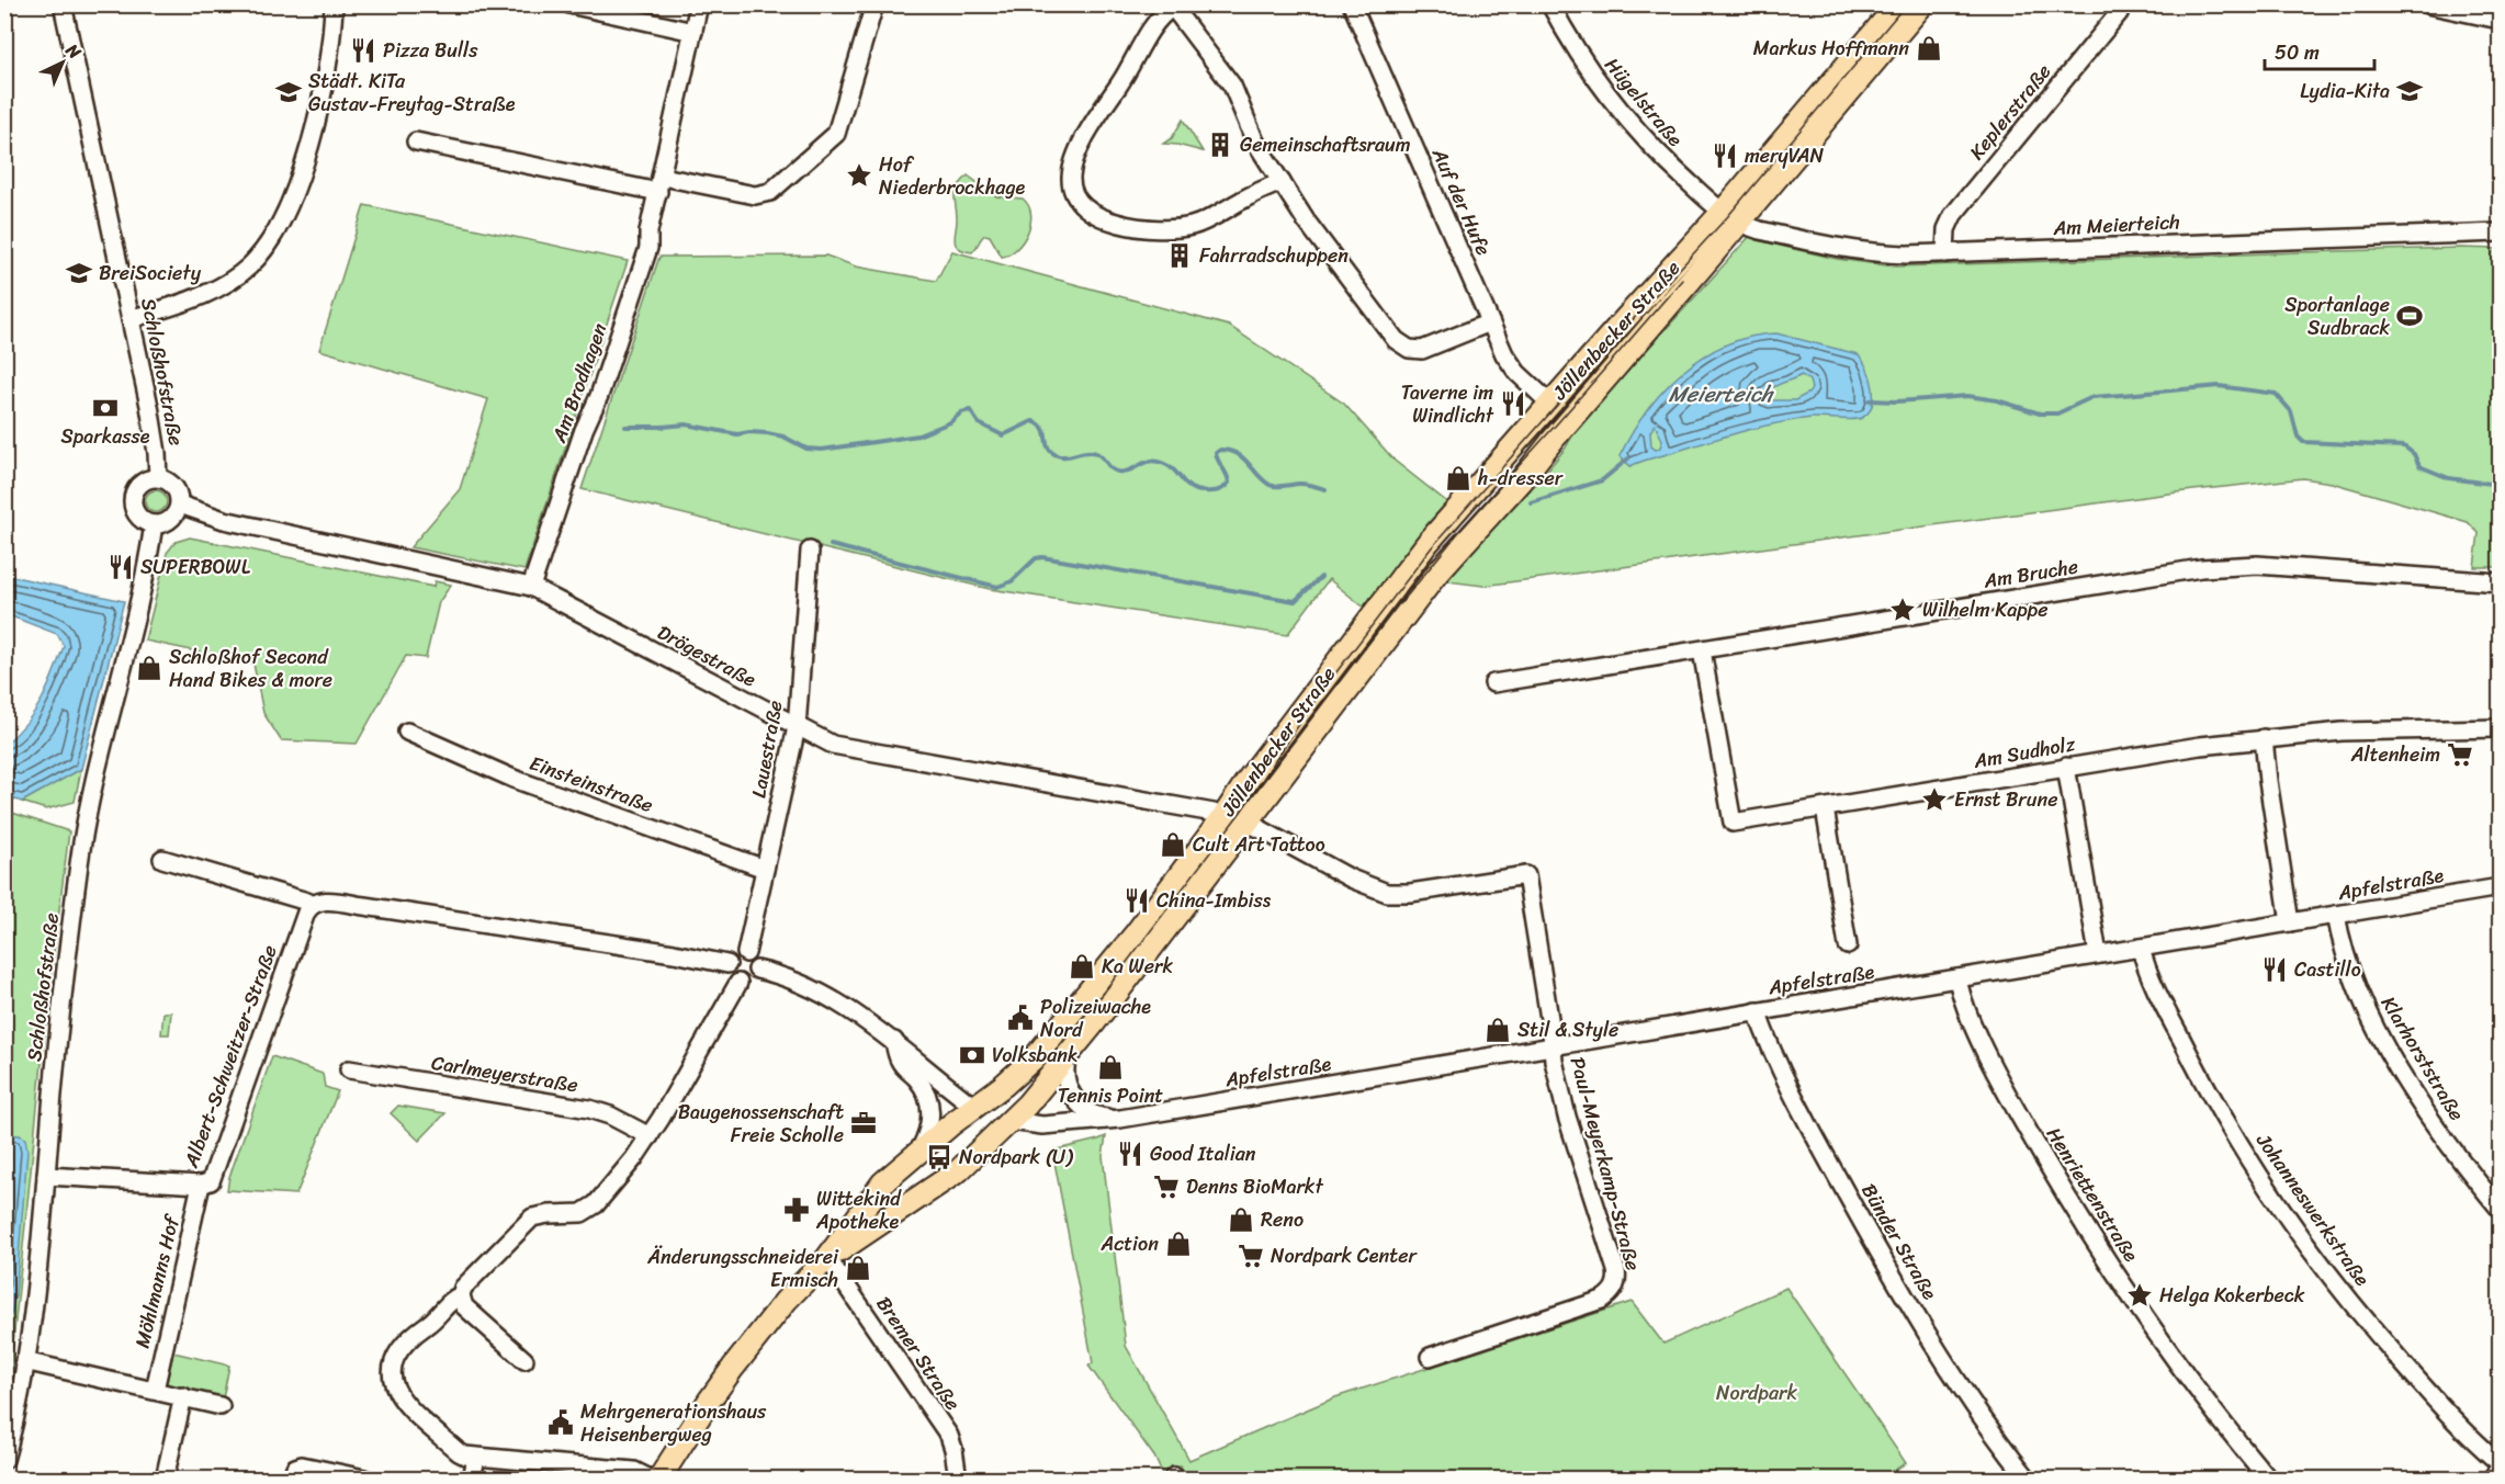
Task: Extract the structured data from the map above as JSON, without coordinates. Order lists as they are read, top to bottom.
{
  "streets": {
    "main road": ["Jöllenbecker Straße"],
    "street": [
      "Hügelstraße",
      "Keplerstraße",
      "Auf der Hufe",
      "Am Meierteich",
      "Schloßhofstraße",
      "Am Brodhagen",
      "Am Bruche",
      "Drögestraße",
      "Lauestraße",
      "Am Sudholz",
      "Einsteinstraße",
      "Apfelstraße",
      "Albert-Schweitzer-Straße",
      "Klarhorststraße",
      "Carlmeyerstraße",
      "Paul-Meyerkamp-Straße",
      "Henriettenstraße",
      "Johanneswerkstraße",
      "Bünder Straße",
      "Möhlmanns Hof",
      "Bremer Straße"
    ]
  },
  "crossings": [
    ["Hügelstraße", "Am Meierteich"],
    ["Hügelstraße", "Jöllenbecker Straße"],
    ["Keplerstraße", "Am Meierteich"],
    ["Auf der Hufe", "Jöllenbecker Straße"],
    ["Am Meierteich", "Jöllenbecker Straße"],
    ["Jöllenbecker Straße", "Drögestraße"],
    ["Jöllenbecker Straße", "Apfelstraße"],
    ["Jöllenbecker Straße", "Paul-Meyerkamp-Straße"],
    ["Jöllenbecker Straße", "Bremer Straße"],
    ["Schloßhofstraße", "Drögestraße"],
    ["Schloßhofstraße", "Albert-Schweitzer-Straße"],
    ["Am Brodhagen", "Drögestraße"],
    ["Am Bruche", "Am Sudholz"],
    ["Drögestraße", "Lauestraße"],
    ["Lauestraße", "Einsteinstraße"],
    ["Am Sudholz", "Apfelstraße"],
    ["Apfelstraße", "Klarhorststraße"],
    ["Apfelstraße", "Paul-Meyerkamp-Straße"],
    ["Apfelstraße", "Henriettenstraße"],
    ["Apfelstraße", "Johanneswerkstraße"],
    ["Apfelstraße", "Bünder Straße"],
    ["Albert-Schweitzer-Straße", "Möhlmanns Hof"]
  ],
  "water": ["Meierteich"],
  "parks": ["Nordpark"],
  "places": {
    "shop": [
      "Markus Hoffmann",
      "h-dresser",
      "Schloßhof Second Hand Bikes & more",
      "Cult Art Tattoo",
      "Ka Werk",
      "Stil & Style",
      "Tennis Point",
      "Reno",
      "Action",
      "Änderungsschneiderei Ermisch"
    ],
    "restaurant": [
      "Pizza Bulls",
      "meryVAN",
      "Taverne im Windlicht",
      "SUPERBOWL",
      "China-Imbiss",
      "Castillo",
      "Good Italian"
    ],
    "school or university": ["Lydia-Kita", "Städt. KiTa Gustav-Freytag-Straße", "BreiSociety"],
    "building": ["Gemeinschaftsraum", "Fahrradschuppen"],
    "place": [
      "Hof Niederbrockhage",
      "Wilhelm Kappe",
      "Ernst Brune",
      "Helga Kokerbeck"
    ],
    "sports": ["Sportanlage Sudbrack"],
    "bank": ["Sparkasse", "Volksbank"],
    "supermarket": ["Altenheim", "Denns BioMarkt", "Nordpark Center"],
    "public building": ["Polizeiwache Nord", "Mehrgenerationshaus Heisenbergweg"],
    "office": ["Baugenossenschaft Freie Scholle"],
    "bus stop": ["Nordpark (U)"],
    "pharmacy": ["Wittekind Apotheke"]
  },
  "scale_bar": "50 m",
  "north": "top right"
}
